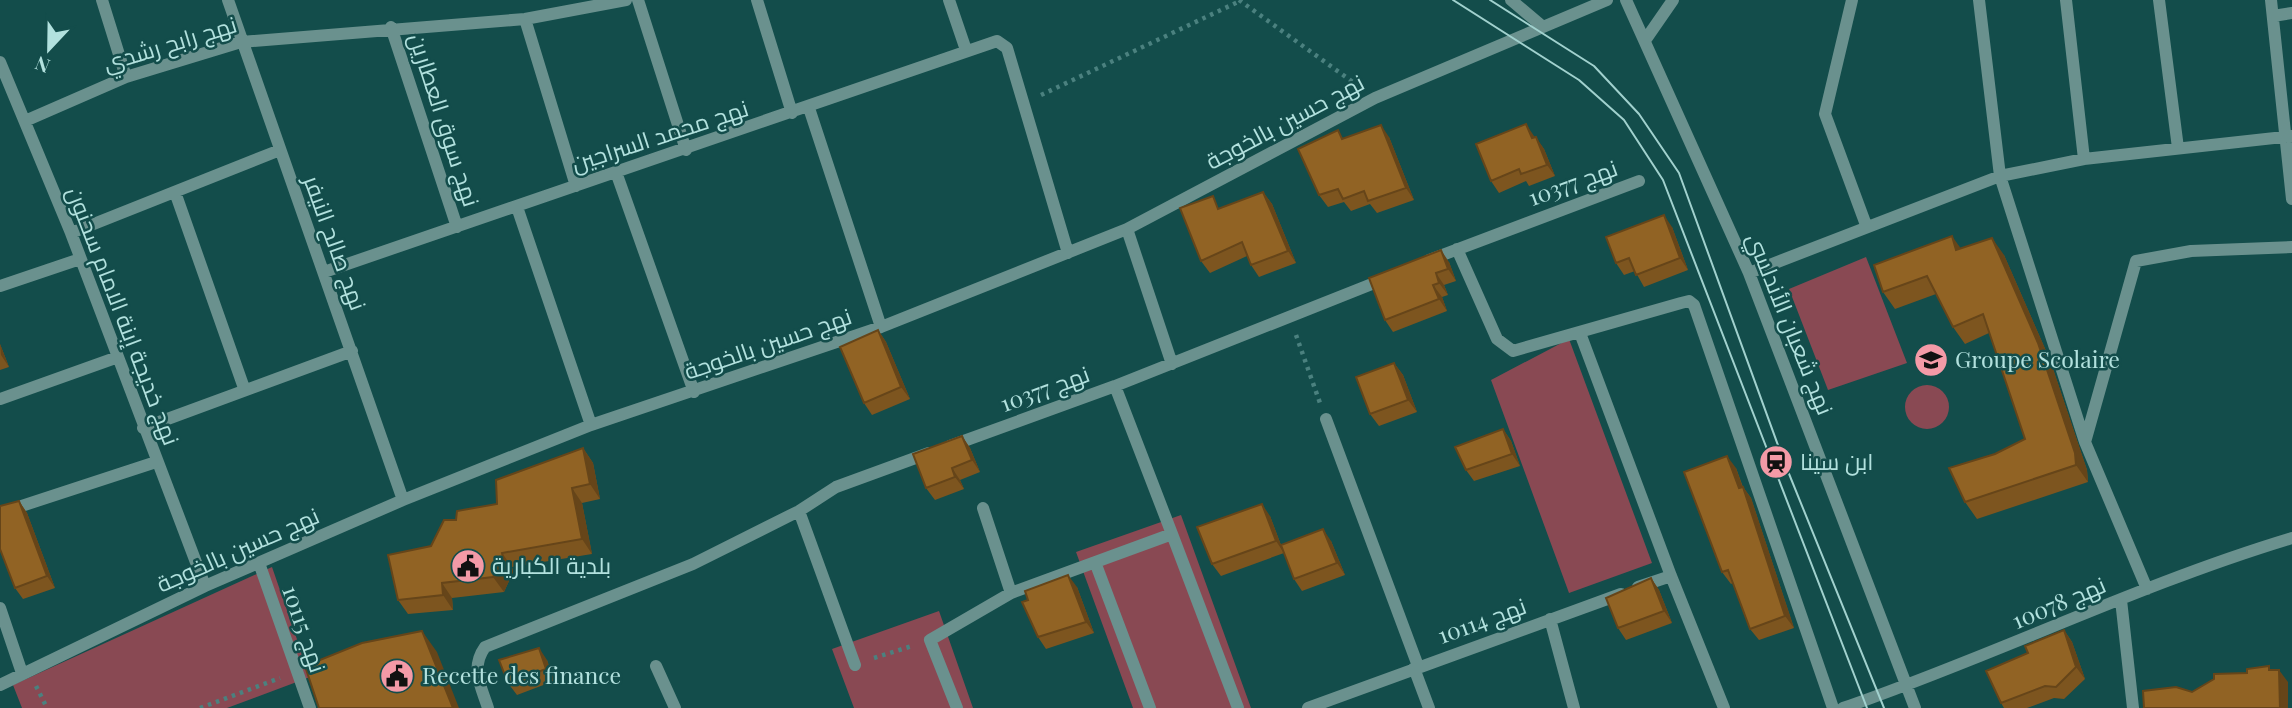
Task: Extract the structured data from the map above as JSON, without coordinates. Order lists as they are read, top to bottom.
{
  "streets": {
    "street": [
      "نهج رابح رشدي",
      "نهج سوق العطارين",
      "نهج حسين بالخوجة",
      "نهج محمد السراجين",
      "نهج 10377",
      "نهج صالح النيفر",
      "نهج خديجة إبنة الامام سحنون",
      "نهج شعبان الأندلسي",
      "نهج 10078",
      "نهج 10114",
      "نهج 10115"
    ]
  },
  "crossings": [
    ["نهج رابح رشدي", "نهج سوق العطارين"],
    ["نهج رابح رشدي", "نهج صالح النيفر"],
    ["نهج رابح رشدي", "نهج خديجة إبنة الامام سحنون"],
    ["نهج سوق العطارين", "نهج محمد السراجين"],
    ["نهج حسين بالخوجة", "نهج صالح النيفر"],
    ["نهج حسين بالخوجة", "نهج خديجة إبنة الامام سحنون"],
    ["نهج حسين بالخوجة", "نهج 10115"],
    ["نهج محمد السراجين", "نهج صالح النيفر"],
    ["نهج شعبان الأندلسي", "نهج 10078"]
  ],
  "places": {
    "school or university": ["Groupe Scolaire"],
    "station": ["ابن سينا"],
    "public building": ["بلدية الكبارية", "Recette des finance"]
  },
  "north": "bottom"
}
